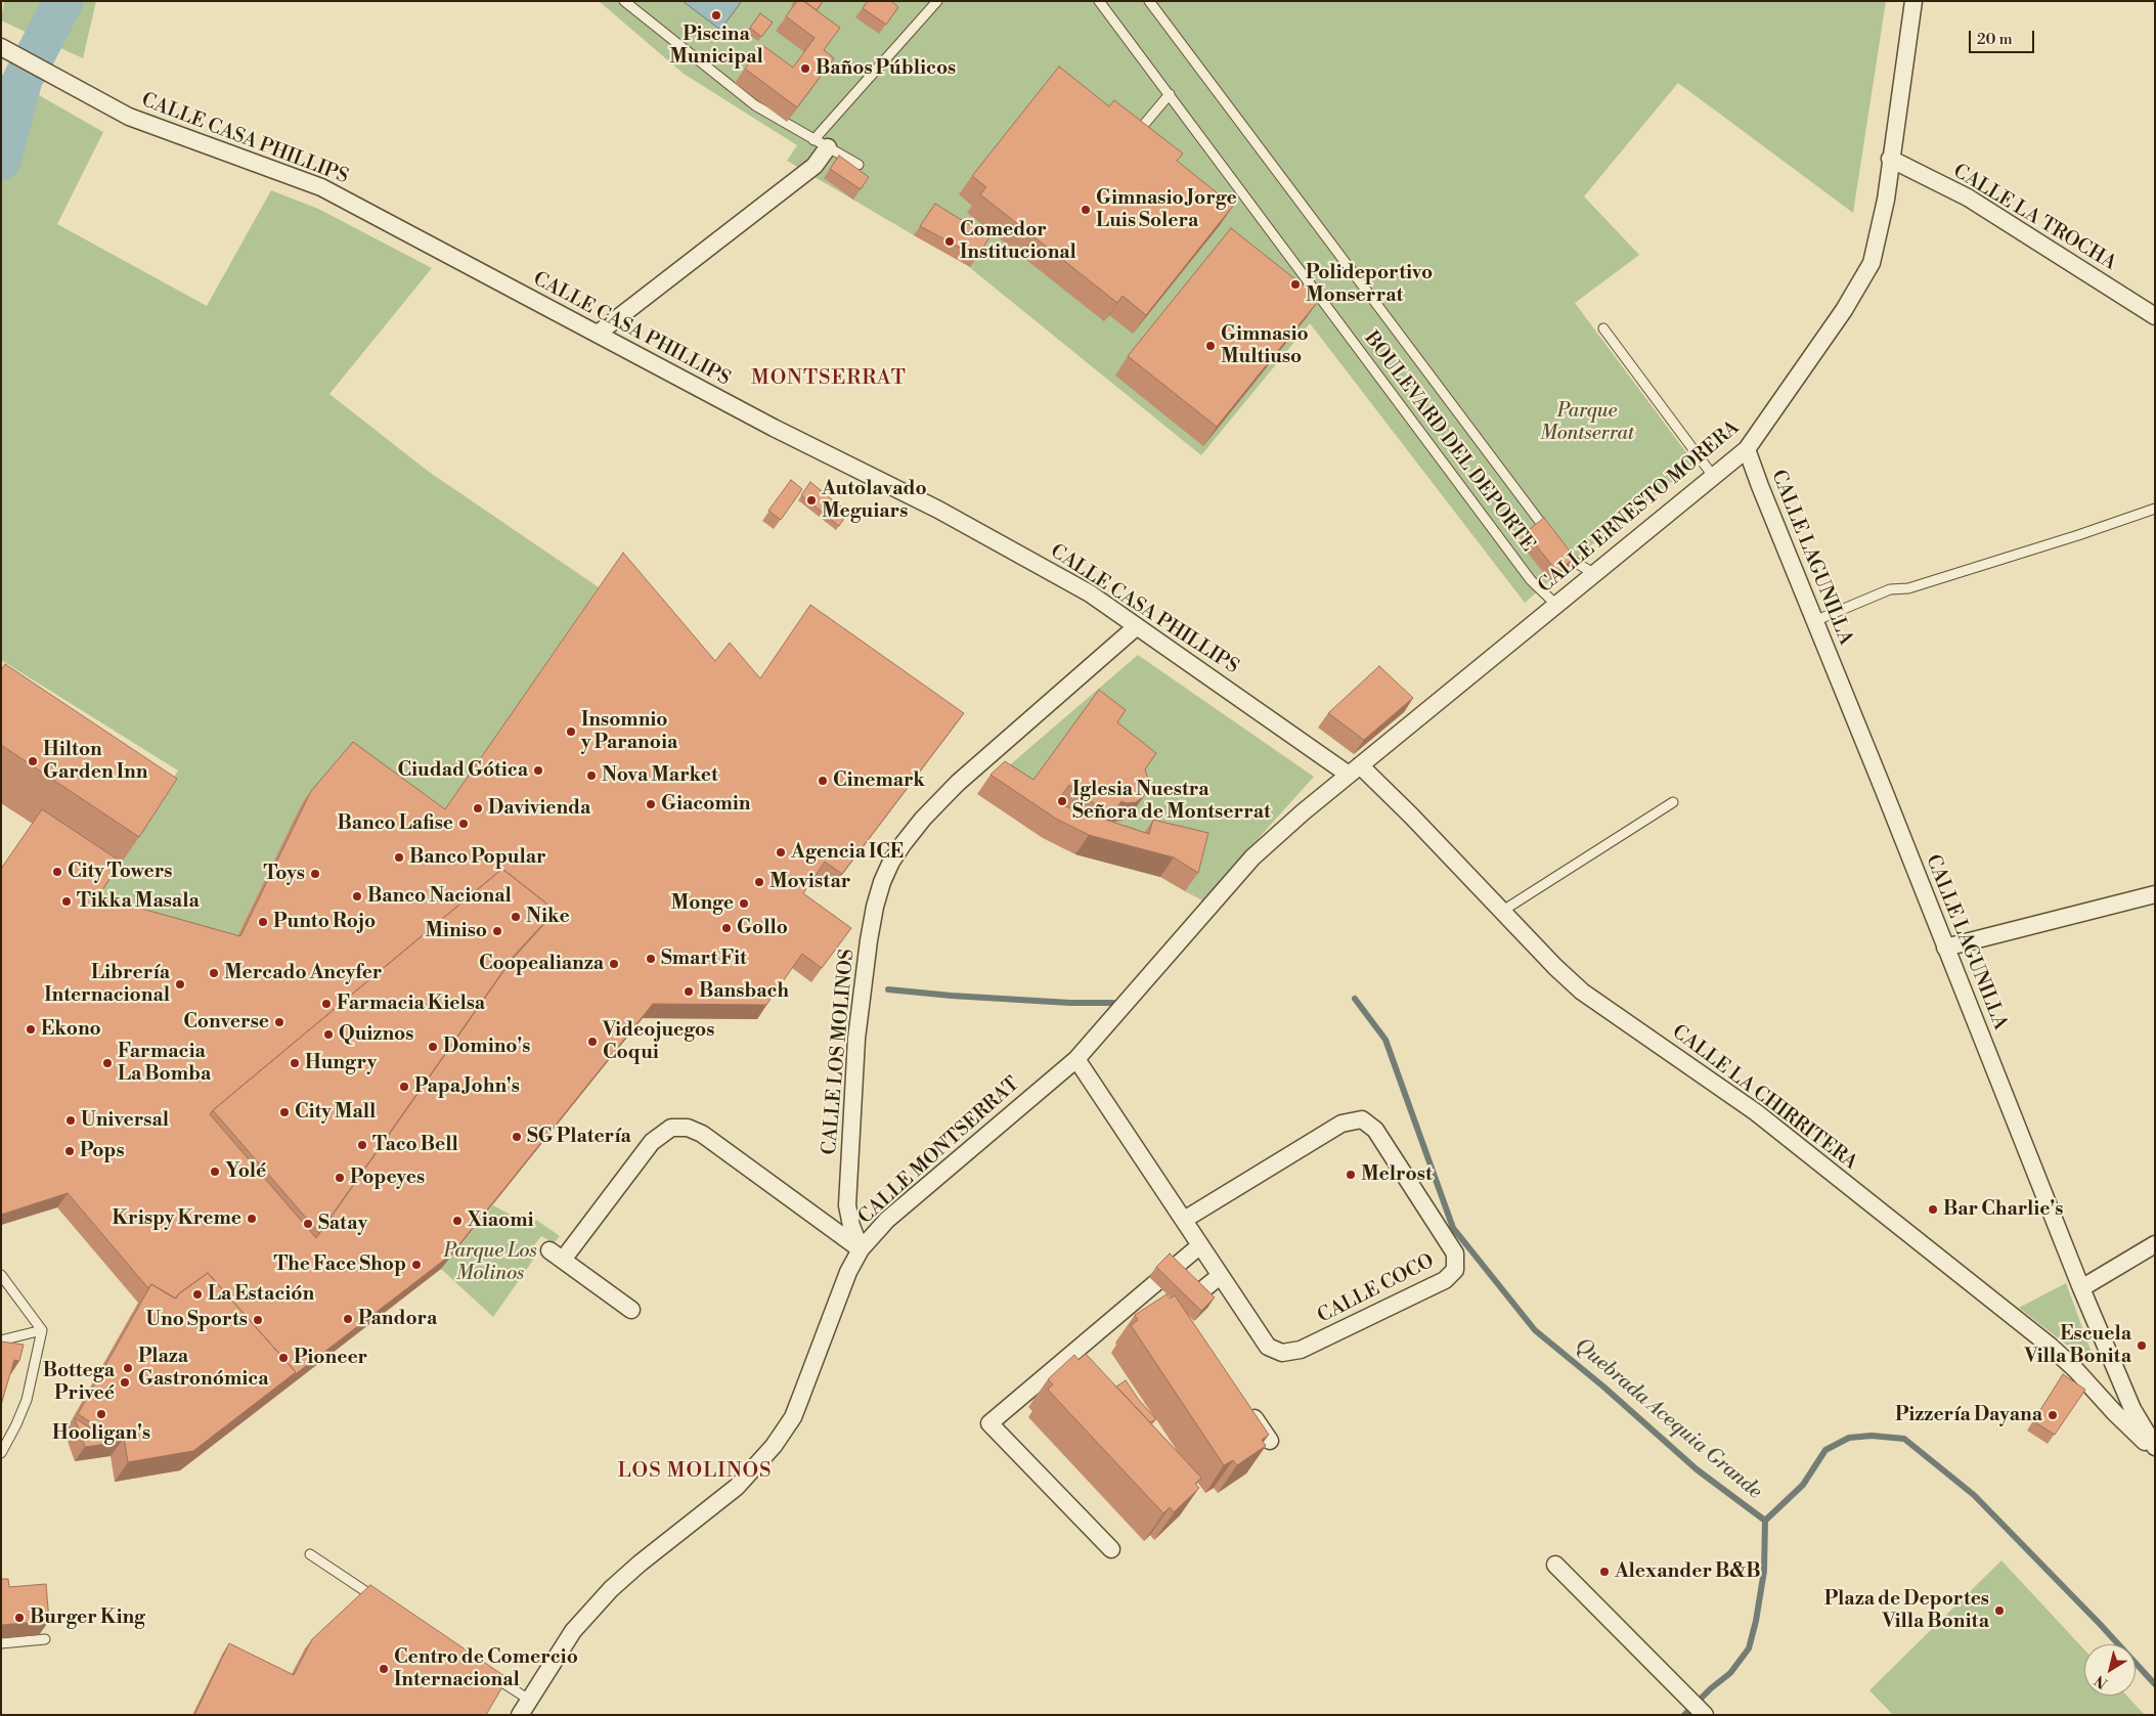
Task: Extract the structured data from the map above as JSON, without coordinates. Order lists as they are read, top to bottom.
{
  "streets": {
    "street": [
      "CALLE CASA PHILLIPS",
      "CALLE LA TROCHA",
      "CALLE ERNESTO MORERA",
      "CALLE LAGUNILLA",
      "CALLE LOS MOLINOS",
      "CALLE LA CHIRRITERA",
      "CALLE MONTSERRAT",
      "CALLE COCO"
    ],
    "lane": ["BOULEVARD DEL DEPORTE"]
  },
  "crossings": [
    ["CALLE CASA PHILLIPS", "CALLE ERNESTO MORERA"],
    ["CALLE CASA PHILLIPS", "CALLE LOS MOLINOS"],
    ["CALLE CASA PHILLIPS", "CALLE LA CHIRRITERA"],
    ["CALLE CASA PHILLIPS", "CALLE MONTSERRAT"],
    ["CALLE LA TROCHA", "CALLE ERNESTO MORERA"],
    ["BOULEVARD DEL DEPORTE", "CALLE ERNESTO MORERA"],
    ["CALLE ERNESTO MORERA", "CALLE LAGUNILLA"],
    ["CALLE ERNESTO MORERA", "CALLE LA CHIRRITERA"],
    ["CALLE ERNESTO MORERA", "CALLE MONTSERRAT"],
    ["CALLE LAGUNILLA", "CALLE LA CHIRRITERA"],
    ["CALLE LOS MOLINOS", "CALLE MONTSERRAT"],
    ["CALLE LA CHIRRITERA", "CALLE MONTSERRAT"],
    ["CALLE MONTSERRAT", "CALLE COCO"]
  ],
  "districts": ["MONTSERRAT", "LOS MOLINOS"],
  "water": ["Quebrada Acequia Grande"],
  "parks": ["Parque Montserrat", "Parque Los Molinos"],
  "places": [
    "Piscina Municipal",
    "Baños Públicos",
    "Gimnasio Jorge Luis Solera",
    "Comedor Institucional",
    "Polideportivo Monserrat",
    "Gimnasio Multiuso",
    "Autolavado Meguiars",
    "Insomnio y Paranoia",
    "Hilton Garden Inn",
    "Ciudad Gótica",
    "Nova Market",
    "Cinemark",
    "Iglesia Nuestra Señora de Montserrat",
    "Giacomin",
    "Davivienda",
    "Banco Lafise",
    "Agencia ICE",
    "Banco Popular",
    "City Towers",
    "Toys",
    "Movistar",
    "Banco Nacional",
    "Tikka Masala",
    "Monge",
    "Nike",
    "Punto Rojo",
    "Gollo",
    "Miniso",
    "Smart Fit",
    "Coopealianza",
    "Mercado Ancyfer",
    "Librería Internacional",
    "Bansbach",
    "Farmacia Kielsa",
    "Converse",
    "Ekono",
    "Quiznos",
    "Videojuegos Coqui",
    "Domino's",
    "Farmacia La Bomba",
    "Hungry",
    "Papa John's",
    "City Mall",
    "Universal",
    "SG Platería",
    "Taco Bell",
    "Pops",
    "Yolé",
    "Melrost",
    "Popeyes",
    "Bar Charlie's",
    "Krispy Kreme",
    "Xiaomi",
    "Satay",
    "The Face Shop",
    "La Estación",
    "Pandora",
    "Uno Sports",
    "Escuela Villa Bonita",
    "Pioneer",
    "Plaza Gastronómica",
    "Bottega Priveé",
    "Hooligan's",
    "Pizzería Dayana",
    "Alexander B&B",
    "Plaza de Deportes Villa Bonita",
    "Burger King",
    "Centro de Comercio Internacional"
  ],
  "scale_bar": "20 m",
  "north": "bottom left"
}
